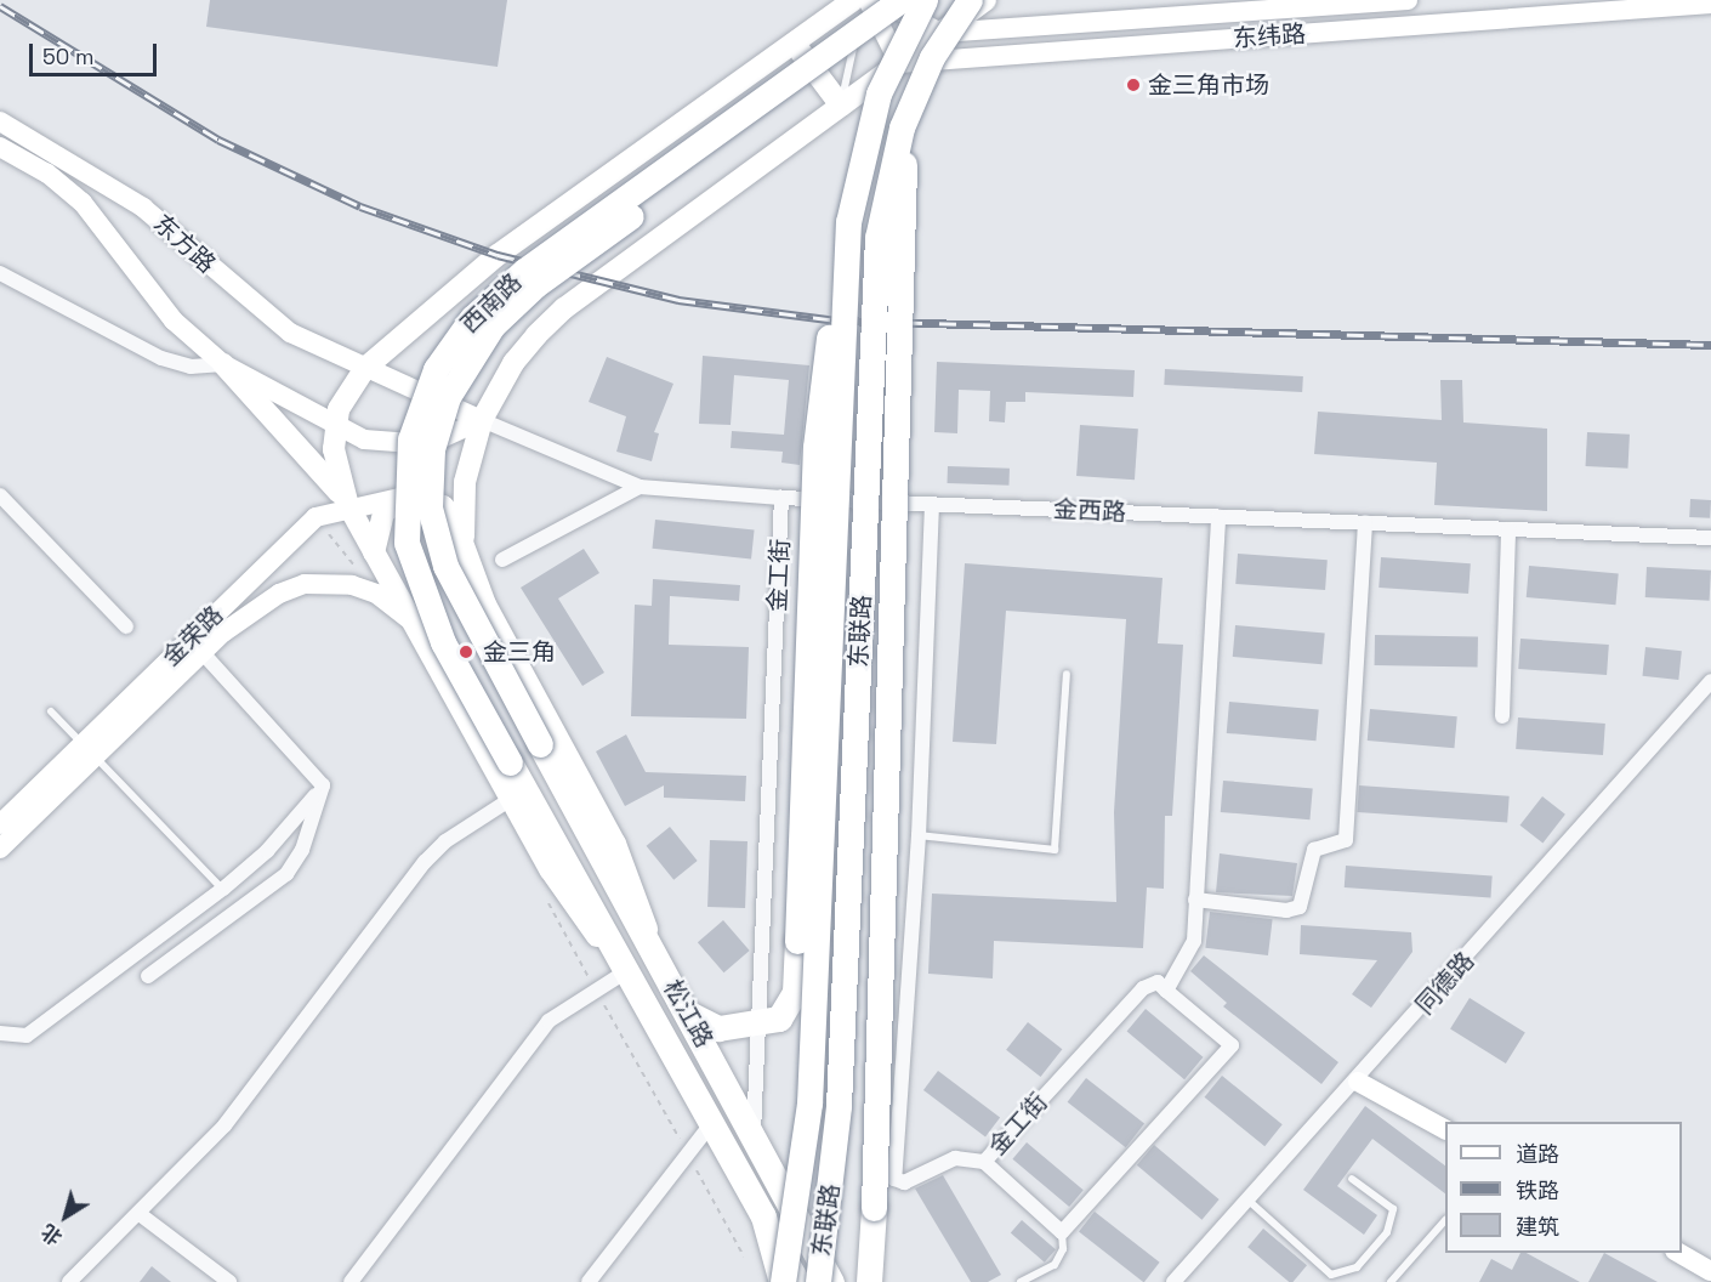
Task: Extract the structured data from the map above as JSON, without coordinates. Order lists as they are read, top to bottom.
{
  "streets": {
    "highway": ["西南路", "东联路", "松江路"],
    "main road": ["东纬路", "东方路", "金荣路"],
    "street": ["金西路", "金工街", "同德路"]
  },
  "crossings": [
    ["东方路", "西南路"],
    ["东方路", "金西路"],
    ["西南路", "东联路"],
    ["西南路", "松江路"],
    ["金西路", "金工街"],
    ["金工街", "松江路"],
    ["东联路", "松江路"]
  ],
  "places": ["金三角市场", "金三角"],
  "legend": ["道路", "铁路", "建筑"],
  "scale_bar": "50 m",
  "north": "bottom left"
}
